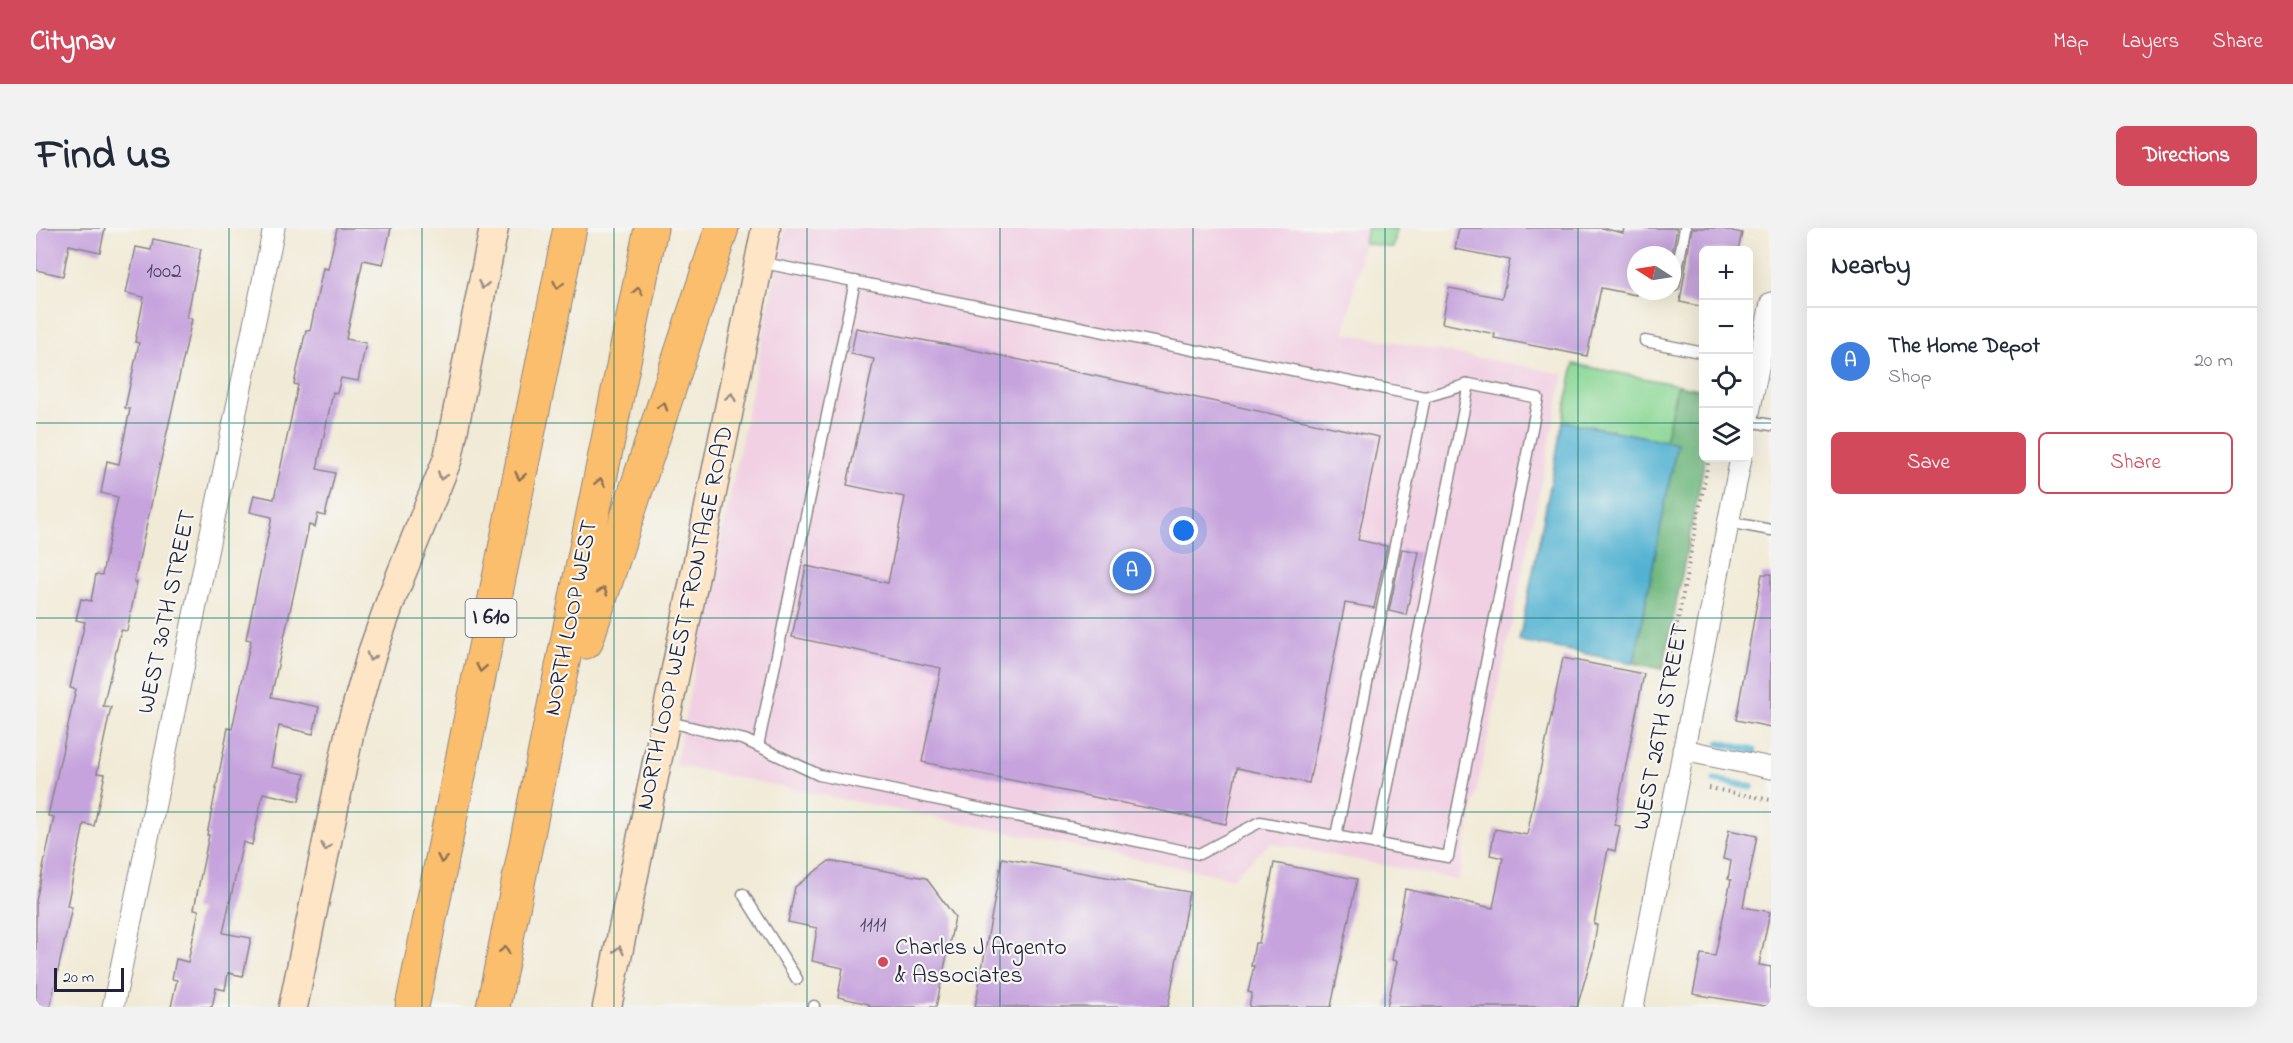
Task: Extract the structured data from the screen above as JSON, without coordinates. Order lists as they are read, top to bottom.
{
  "streets": {
    "highway": ["I 610", "NORTH LOOP WEST"],
    "main road": ["NORTH LOOP WEST FRONTAGE ROAD"],
    "street": ["WEST 30TH STREET", "WEST 26TH STREET"]
  },
  "one_way": ["NORTH LOOP WEST FRONTAGE ROAD"],
  "places": ["Charles J Argento & Associates"],
  "house_numbers": ["1002", "1111"],
  "scale_bar": "20 m",
  "north": "left",
  "page": {
    "header": "Citynav",
    "nav": ["Map", "Layers", "Share"],
    "title": "Find us",
    "buttons": [
      "Directions",
      ["Save", "Share"]
    ],
    "heading": "Nearby",
    "map_buttons": ["+", "−"],
    "list": [
      {
        "mark": "A",
        "name": "The Home Depot",
        "note": "Shop",
        "value": "20 m"
      }
    ],
    "pins": "A",
    "scale": "20 m"
  }
}
